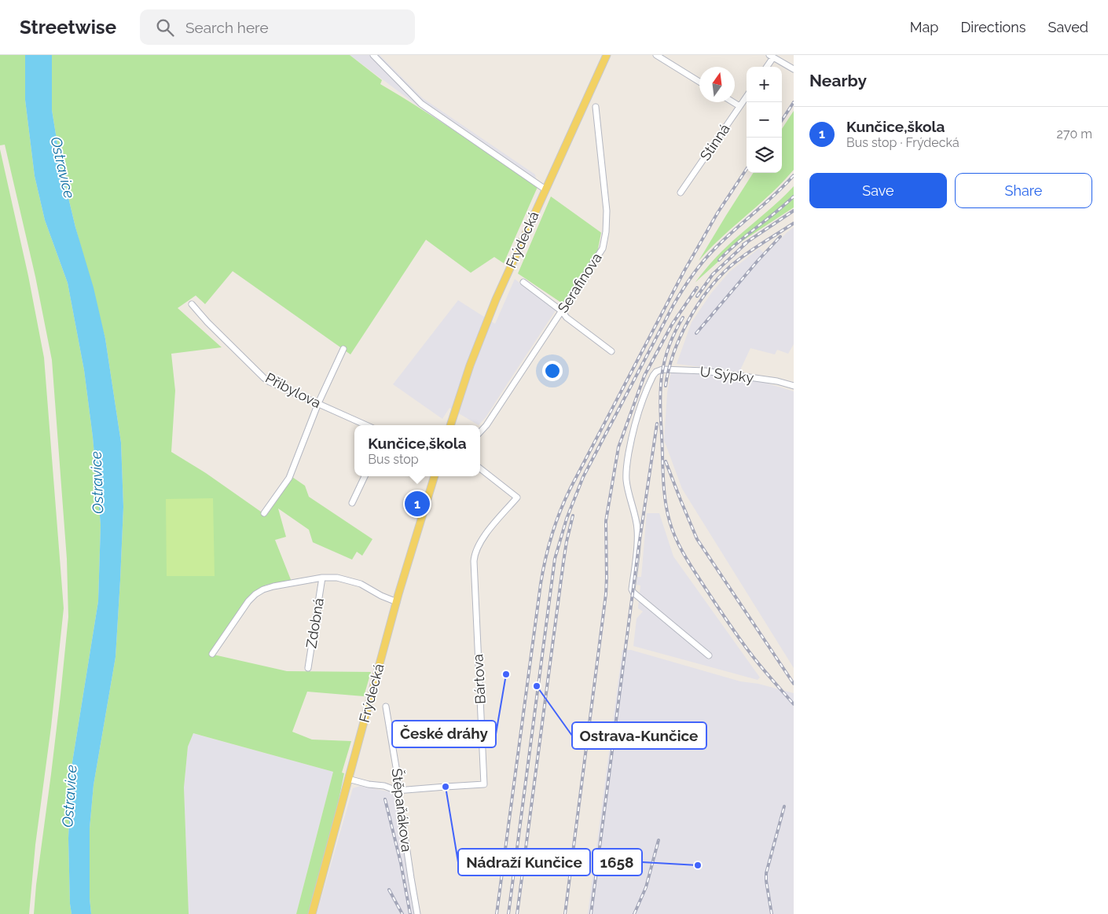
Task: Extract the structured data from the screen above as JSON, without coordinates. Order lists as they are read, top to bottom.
{
  "streets": {
    "main road": ["Frýdecká"],
    "street": [
      "Stinná",
      "Serafinova",
      "U Sýpky",
      "Přibylova",
      "Zdobná",
      "Bártova",
      "Štěpaňákova"
    ]
  },
  "crossings": [
    ["Frýdecká", "Bártova"],
    ["Bártova", "Štěpaňákova"]
  ],
  "water": ["Ostravice"],
  "places": [
    "České dráhy",
    "Ostrava-Kunčice",
    "Nádraží Kunčice",
    "1658"
  ],
  "north": "top",
  "page": {
    "header": "Streetwise",
    "search": "Search here",
    "nav": ["Map", "Directions", "Saved"],
    "heading": "Nearby",
    "map_buttons": ["+", "−"],
    "list": [
      {
        "mark": "1",
        "name": "Kunčice,škola",
        "note": "Bus stop · Frýdecká",
        "value": "270 m"
      }
    ],
    "buttons": ["Save", "Share"],
    "popup": ["Kunčice,škola", "Bus stop"],
    "pins": "1"
  }
}
